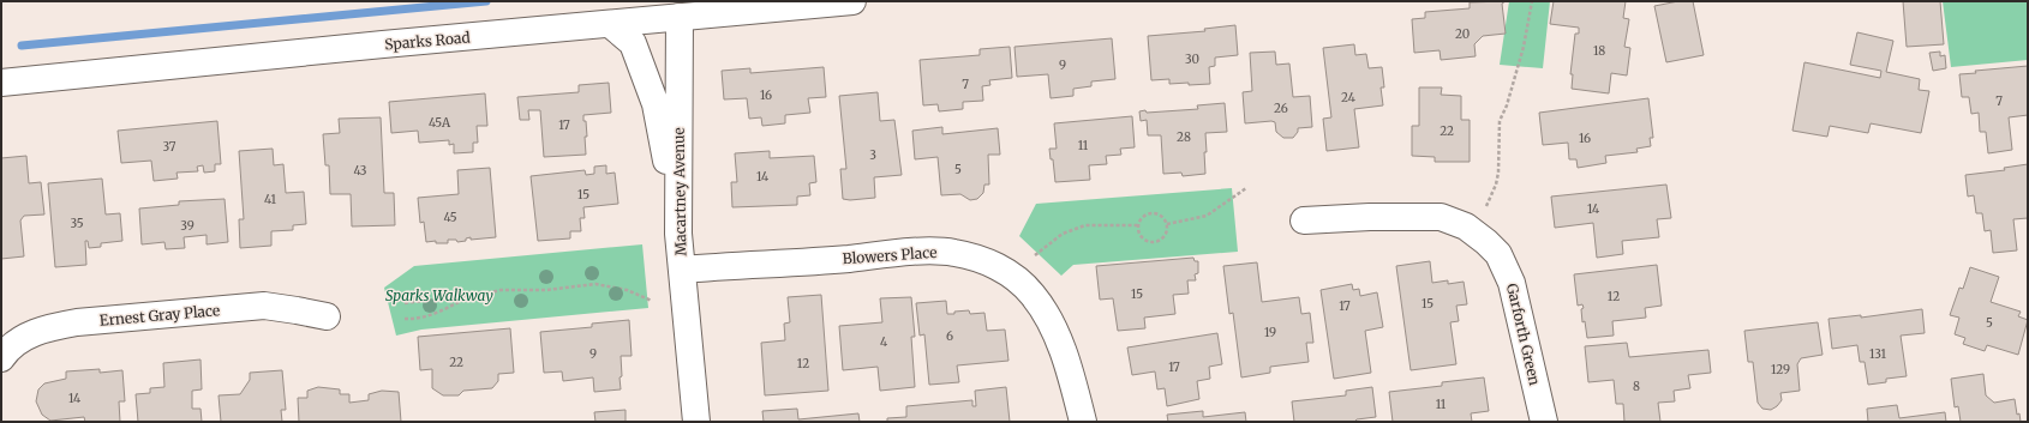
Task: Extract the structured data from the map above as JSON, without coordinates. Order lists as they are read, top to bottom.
{
  "streets": {
    "street": [
      "Sparks Road",
      "Macartney Avenue",
      "Blowers Place",
      "Ernest Gray Place",
      "Garforth Green"
    ]
  },
  "crossings": [
    ["Sparks Road", "Macartney Avenue"],
    ["Macartney Avenue", "Blowers Place"]
  ],
  "parks": ["Sparks Walkway"],
  "house_numbers": [
    "20",
    "18",
    "30",
    "9",
    "7",
    "16",
    "24",
    "7",
    "26",
    "45A",
    "17",
    "22",
    "28",
    "16",
    "11",
    "37",
    "3",
    "5",
    "43",
    "14",
    "15",
    "41",
    "14",
    "45",
    "35",
    "39",
    "15",
    "12",
    "15",
    "17",
    "5",
    "19",
    "6",
    "4",
    "9",
    "131",
    "22",
    "12",
    "17",
    "129",
    "8",
    "14",
    "11"
  ]
}
